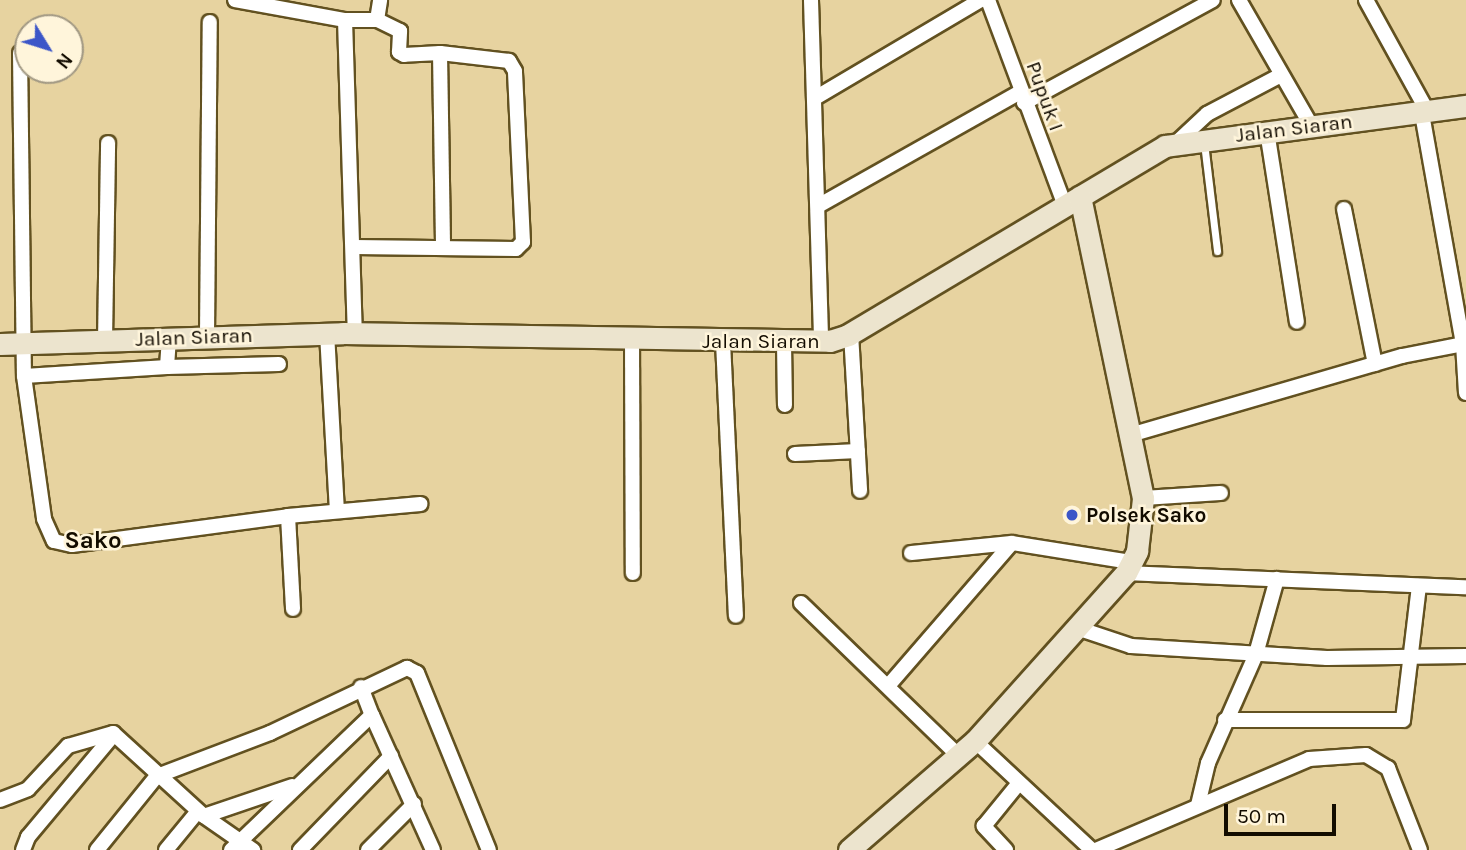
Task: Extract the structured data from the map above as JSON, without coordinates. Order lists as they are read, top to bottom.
{
  "streets": {
    "street": ["Pupuk I", "Jalan Siaran"]
  },
  "crossings": [
    ["Pupuk I", "Jalan Siaran"]
  ],
  "districts": ["Sako"],
  "places": ["Polsek Sako"],
  "scale_bar": "50 m",
  "north": "bottom right"
}
